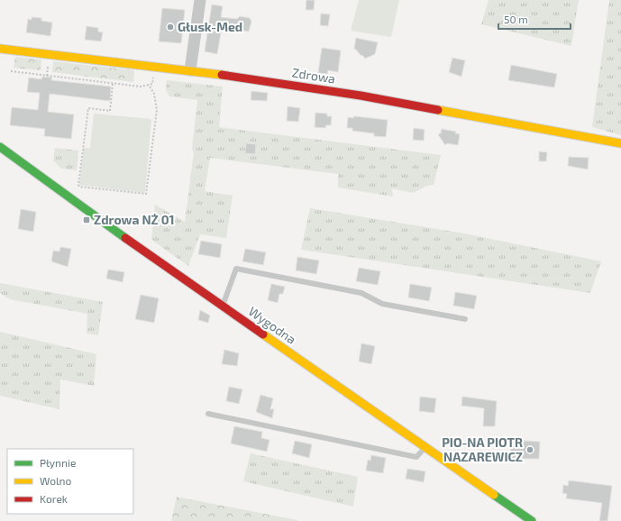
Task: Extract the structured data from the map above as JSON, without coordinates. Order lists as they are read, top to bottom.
{
  "streets": {
    "street": ["Zdrowa", "Wygodna"]
  },
  "places": {
    "other": ["Głusk-Med", "PIO-NA PIOTR NAZAREWICZ"],
    "transit": ["Zdrowa NŻ 01"]
  },
  "legend": ["Płynnie", "Wolno", "Korek"],
  "scale_bar": "50 m"
}
